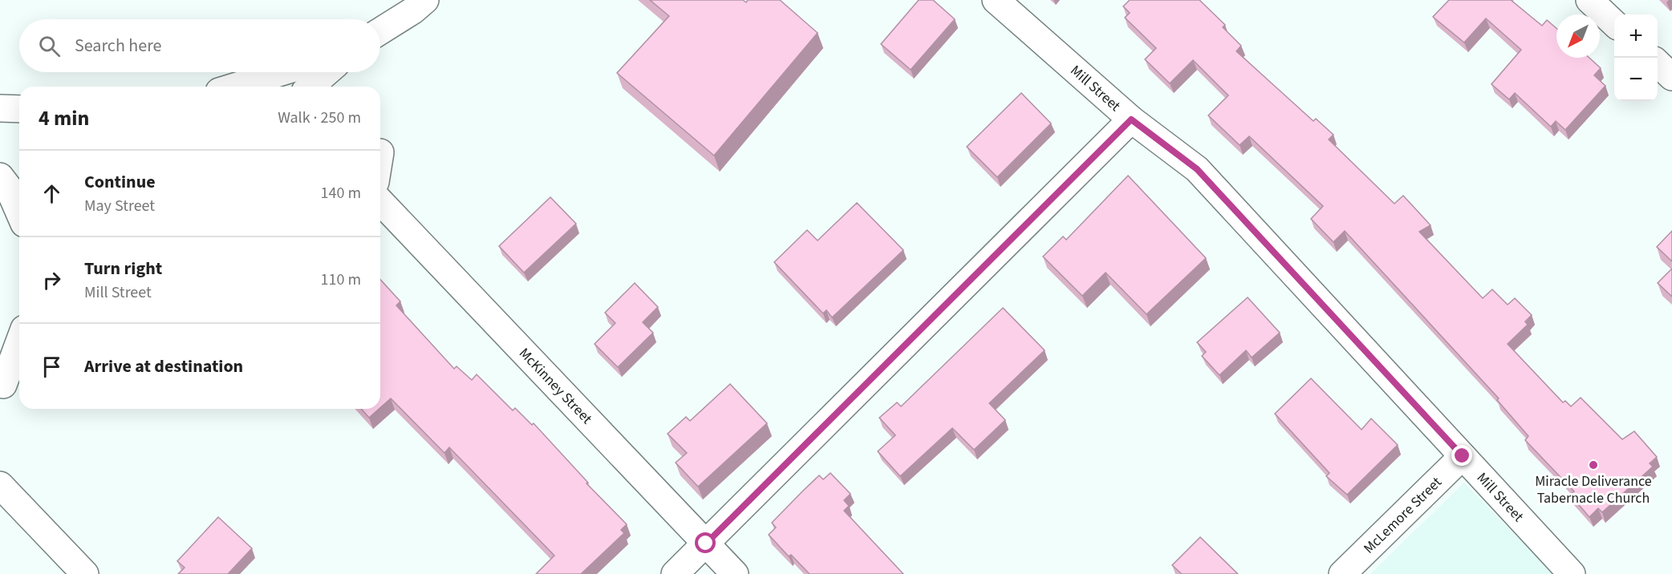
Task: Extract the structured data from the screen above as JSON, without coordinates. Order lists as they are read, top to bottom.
{
  "streets": {
    "street": ["Mill Street", "McKinney Street", "McLemore Street"]
  },
  "crossings": [
    ["Mill Street", "McLemore Street"]
  ],
  "places": ["Miracle Deliverance Tabernacle Church"],
  "north": "bottom left",
  "page": {
    "map_buttons": ["+", "−"],
    "search": "Search here",
    "heading": ["4 min", "Walk · 250 m"],
    "list": [
      ["Continue", "May Street", "140 m"],
      ["Turn right", "Mill Street", "110 m"],
      "Arrive at destination"
    ]
  }
}
